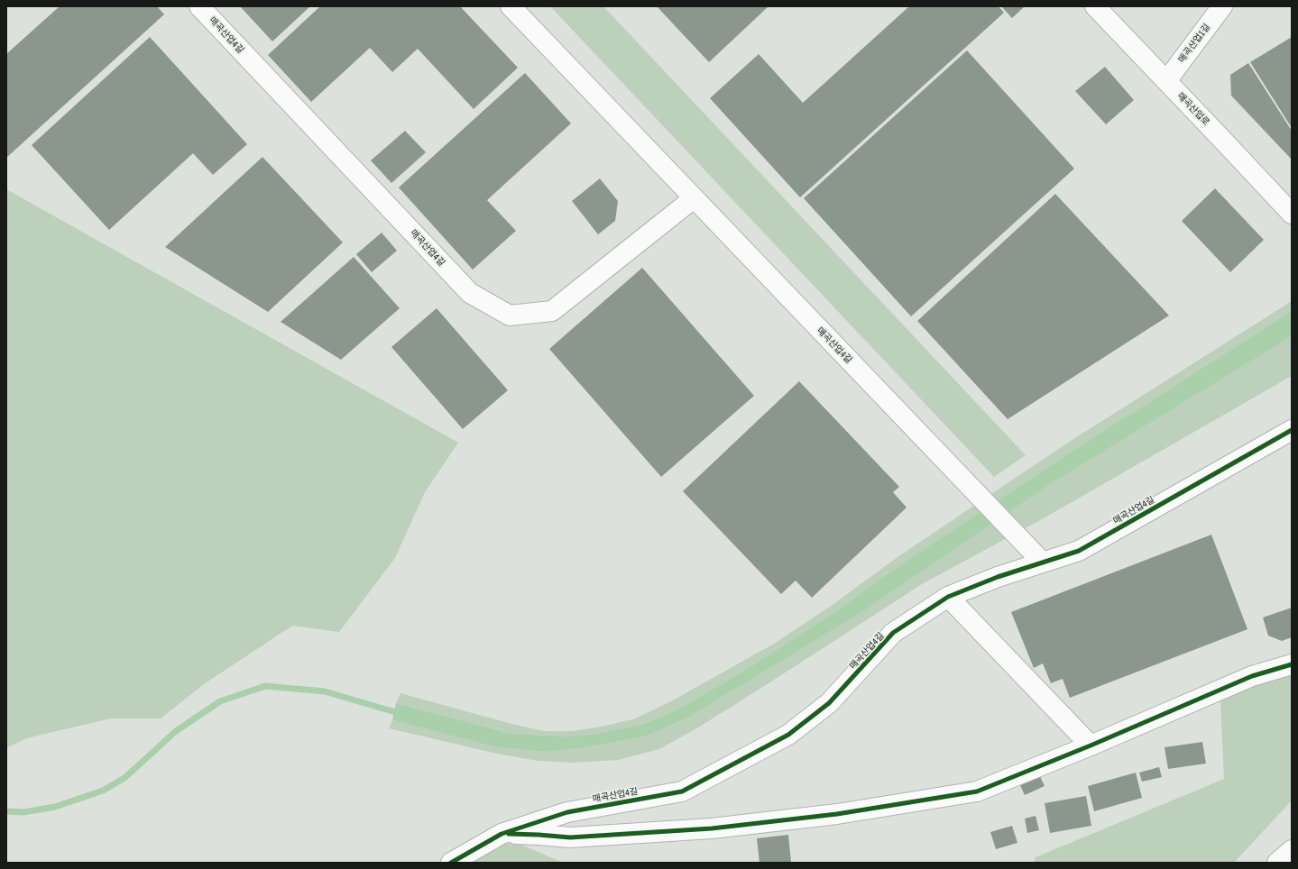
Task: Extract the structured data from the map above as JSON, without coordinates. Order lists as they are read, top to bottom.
{
  "streets": {
    "street": ["매곡산업4길", "매곡산업1길", "매곡산업로"]
  },
  "crossings": [
    ["매곡산업1길", "매곡산업로"]
  ]
}
